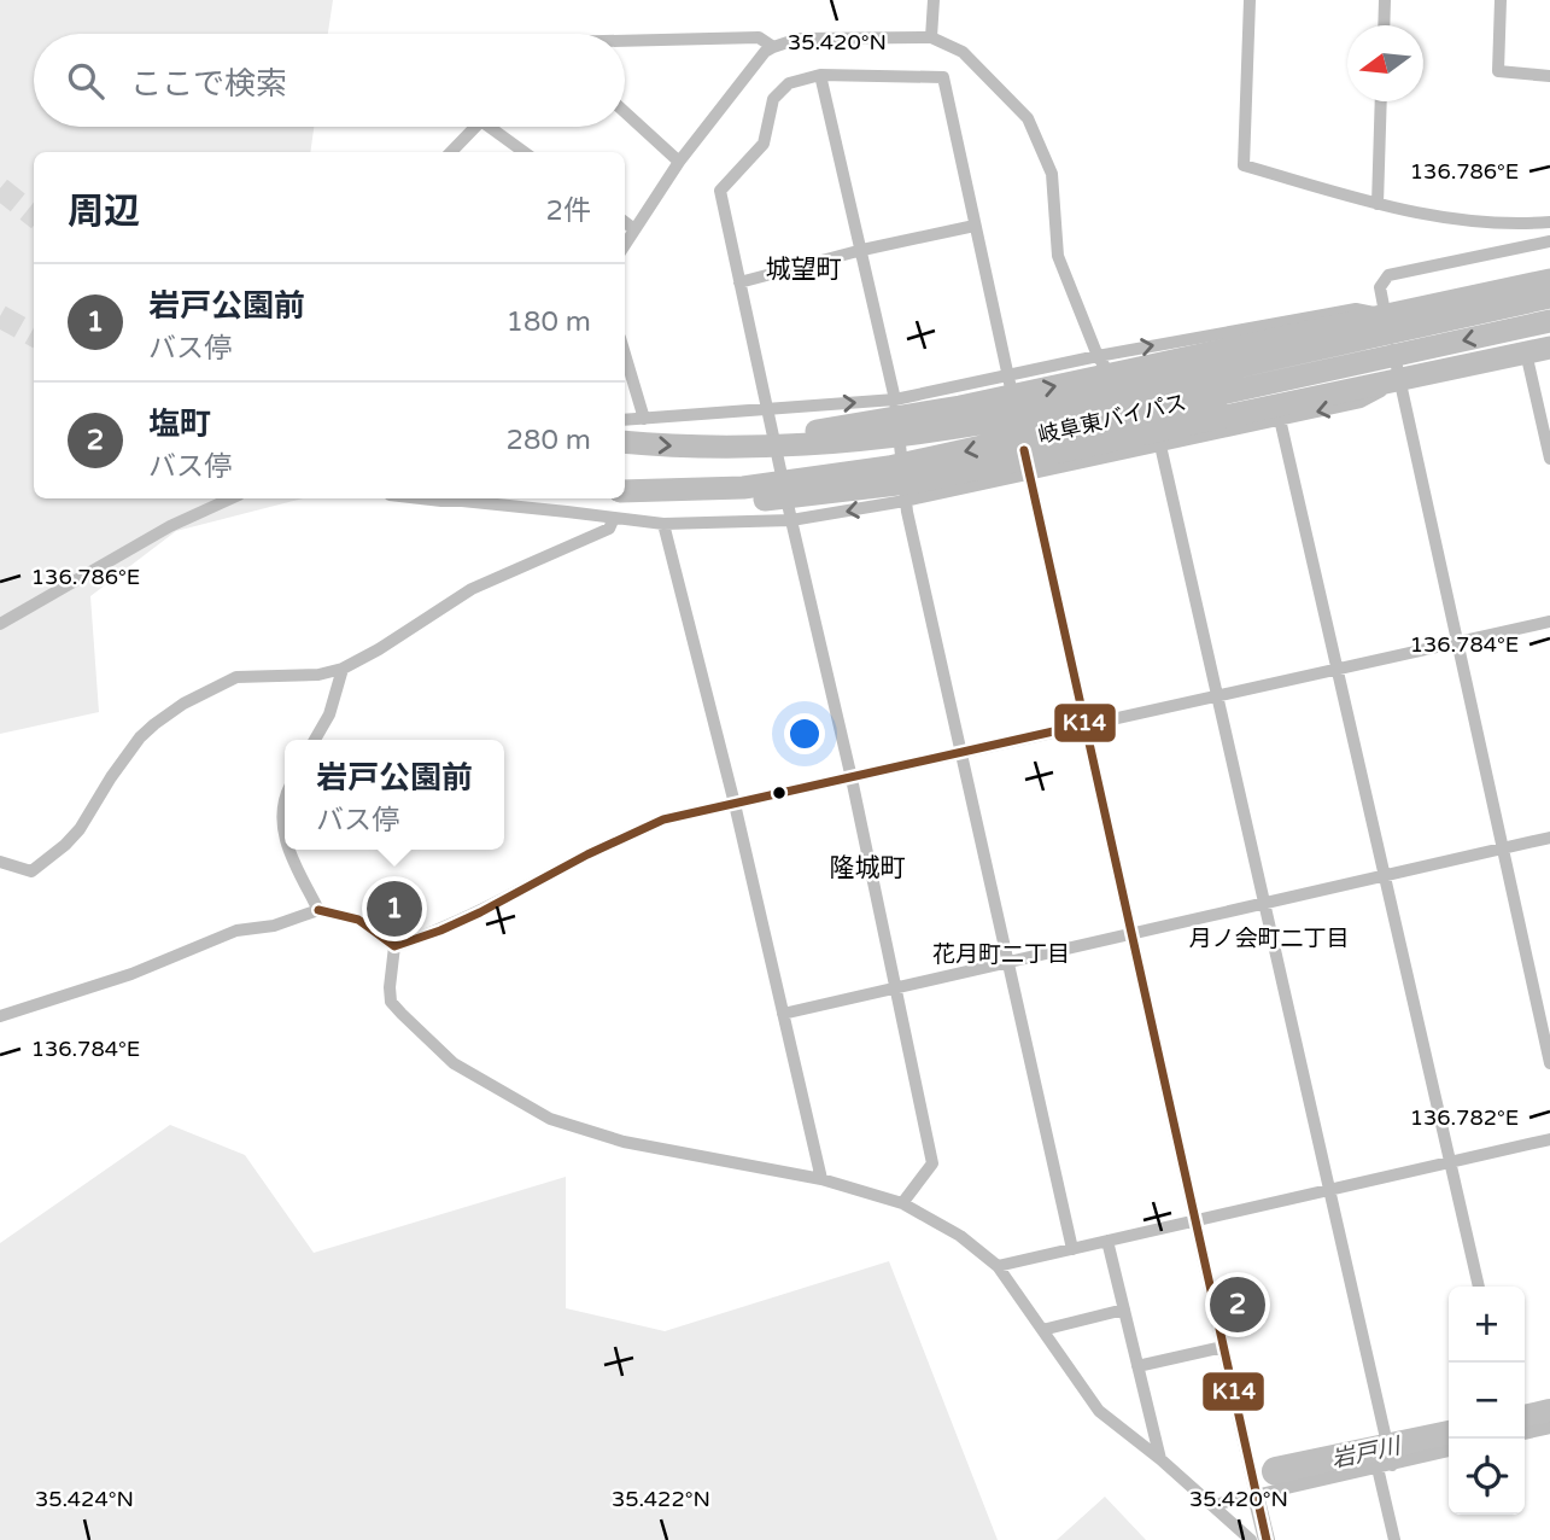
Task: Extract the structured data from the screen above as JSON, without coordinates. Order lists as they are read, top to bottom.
{
  "streets": {
    "highway": ["岐阜東バイパス"]
  },
  "districts": [
    "城望町",
    "隆城町",
    "月ノ会町二丁目",
    "花月町二丁目"
  ],
  "water": ["岩戸川"],
  "lines": ["transit line K14"],
  "north": "left",
  "page": {
    "search": "ここで検索",
    "heading": ["周辺", "2件"],
    "list": [
      {
        "mark": "1",
        "name": "岩戸公園前",
        "note": "バス停",
        "value": "180 m"
      },
      {
        "mark": "2",
        "name": "塩町",
        "note": "バス停",
        "value": "280 m"
      }
    ],
    "popup": ["岩戸公園前", "バス停"],
    "pins": ["1", "2"],
    "map_buttons": ["+", "−"]
  },
  "coordinates": [
    "35.420°N",
    "136.786°E",
    "136.784°E",
    "136.782°E",
    "35.424°N",
    "35.422°N"
  ]
}
